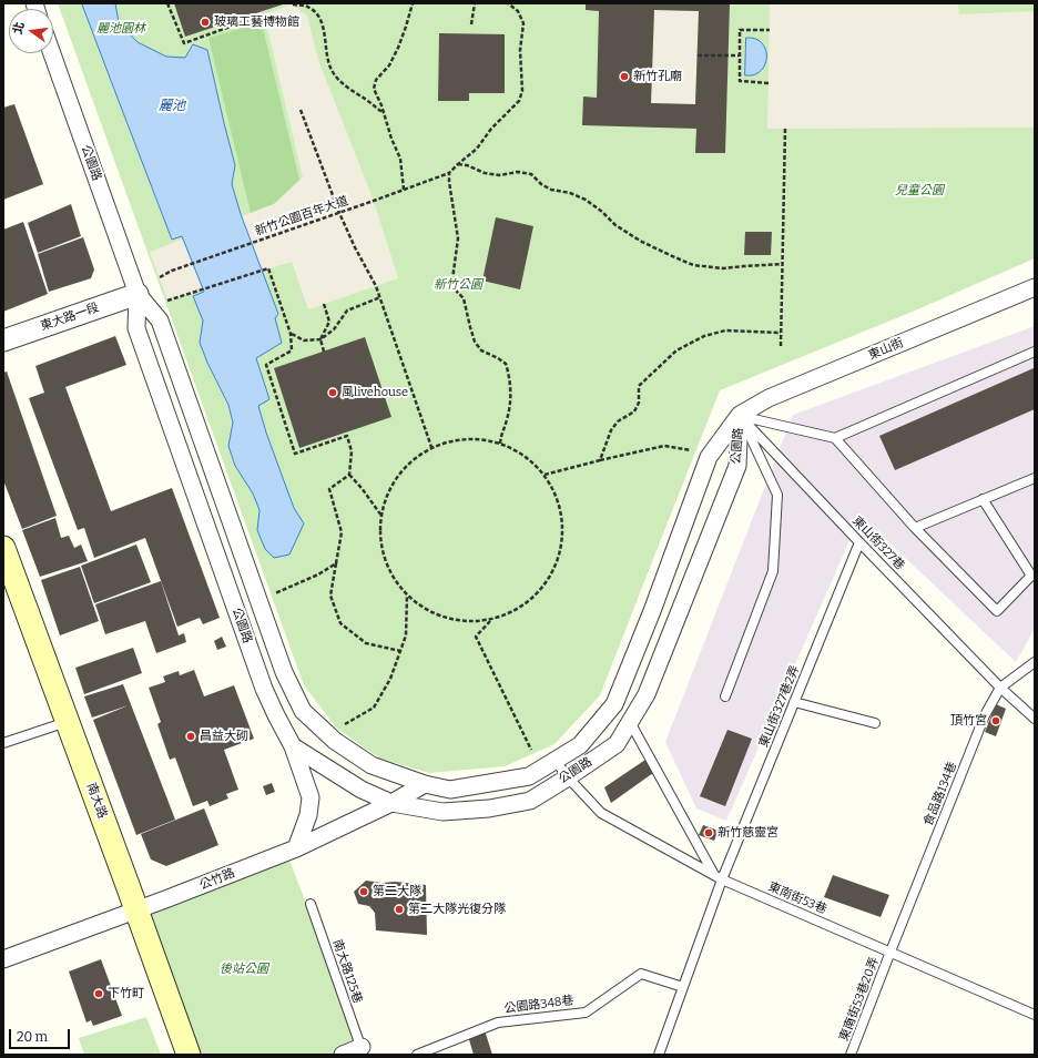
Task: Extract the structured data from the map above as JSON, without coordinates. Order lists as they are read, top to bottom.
{
  "streets": {
    "main road": ["南大路"],
    "street": [
      "公園路",
      "東大路一段",
      "東山街",
      "公竹路"
    ],
    "lane": [
      "東山街327巷",
      "東山街327巷2弄",
      "食品路134巷",
      "東南街53巷",
      "南大路125巷",
      "東南街53巷20弄",
      "公園路348巷"
    ],
    "path": ["新竹公園百年大道"]
  },
  "crossings": [
    ["公園路", "東大路一段"],
    ["公園路", "東山街"],
    ["公園路", "東山街327巷"],
    ["公園路", "公竹路"],
    ["東山街", "東山街327巷"],
    ["東山街327巷", "東山街327巷2弄"],
    ["東山街327巷", "食品路134巷"],
    ["東山街327巷2弄", "東南街53巷"],
    ["食品路134巷", "東南街53巷"],
    ["食品路134巷", "東南街53巷20弄"],
    ["南大路", "公竹路"],
    ["東南街53巷", "東南街53巷20弄"]
  ],
  "water": ["麗池"],
  "parks": [
    "麗池園林",
    "兒童公園",
    "新竹公園",
    "後站公園"
  ],
  "places": [
    "玻璃工藝博物館",
    "新竹孔廟",
    "風livehouse",
    "頂竹宮",
    "昌益大砌",
    "新竹慈靈宮",
    "第二大隊",
    "第二大隊光復分隊",
    "下竹町"
  ],
  "scale_bar": "20 m",
  "north": "left"
}
